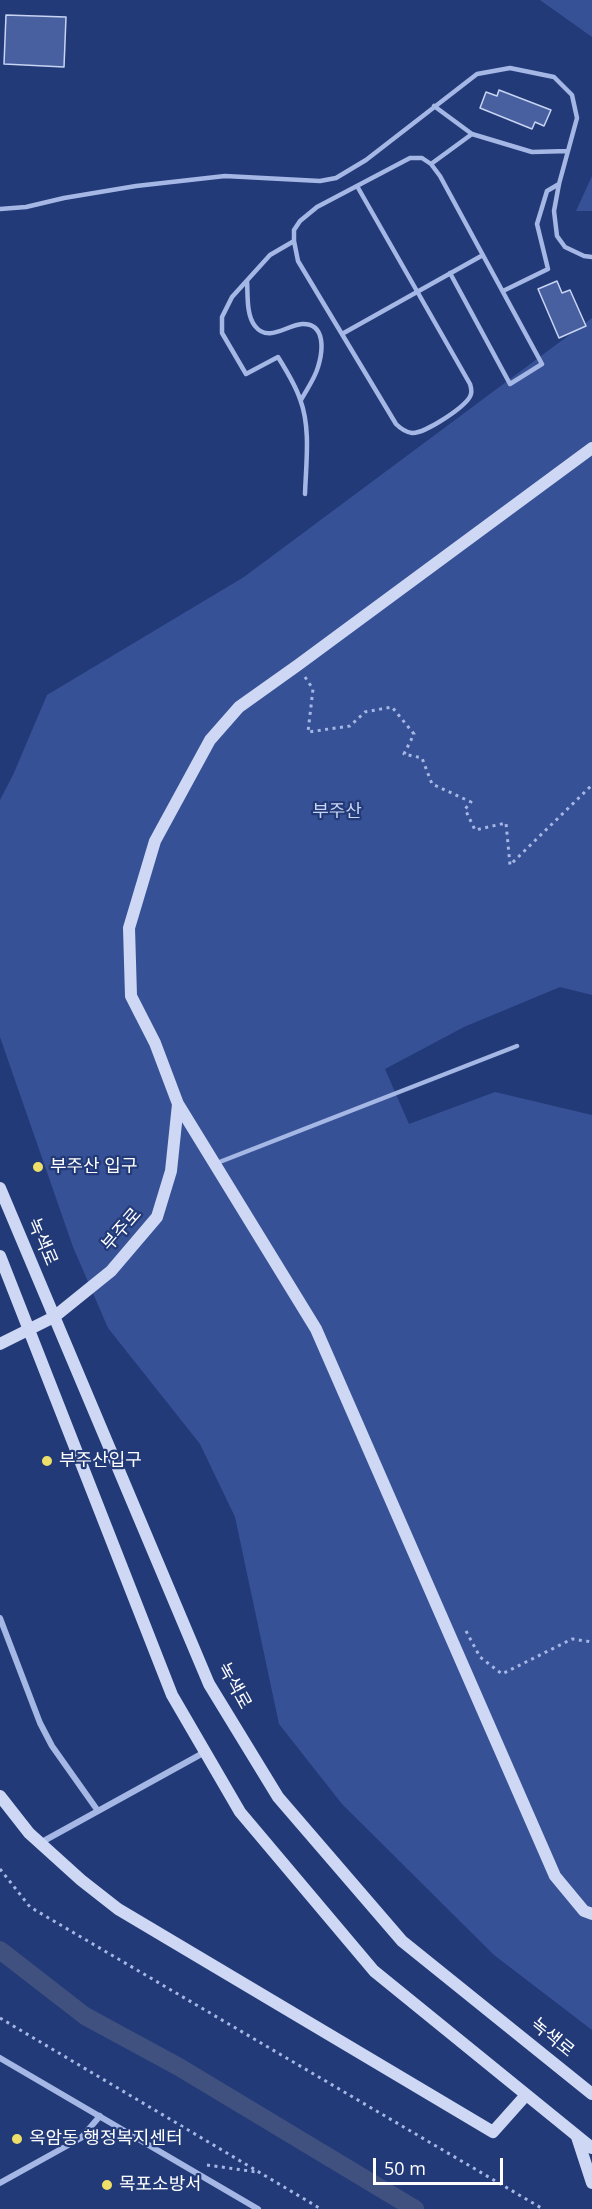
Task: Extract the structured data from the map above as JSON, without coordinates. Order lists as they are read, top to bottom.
{
  "streets": {
    "street": ["부주로", "녹색로"]
  },
  "crossings": [
    ["부주로", "녹색로"]
  ],
  "parks": ["부주산"],
  "places": [
    "부주산 입구",
    "부주산입구",
    "옥암동 행정복지센터",
    "목포소방서"
  ],
  "scale_bar": "50 m"
}
